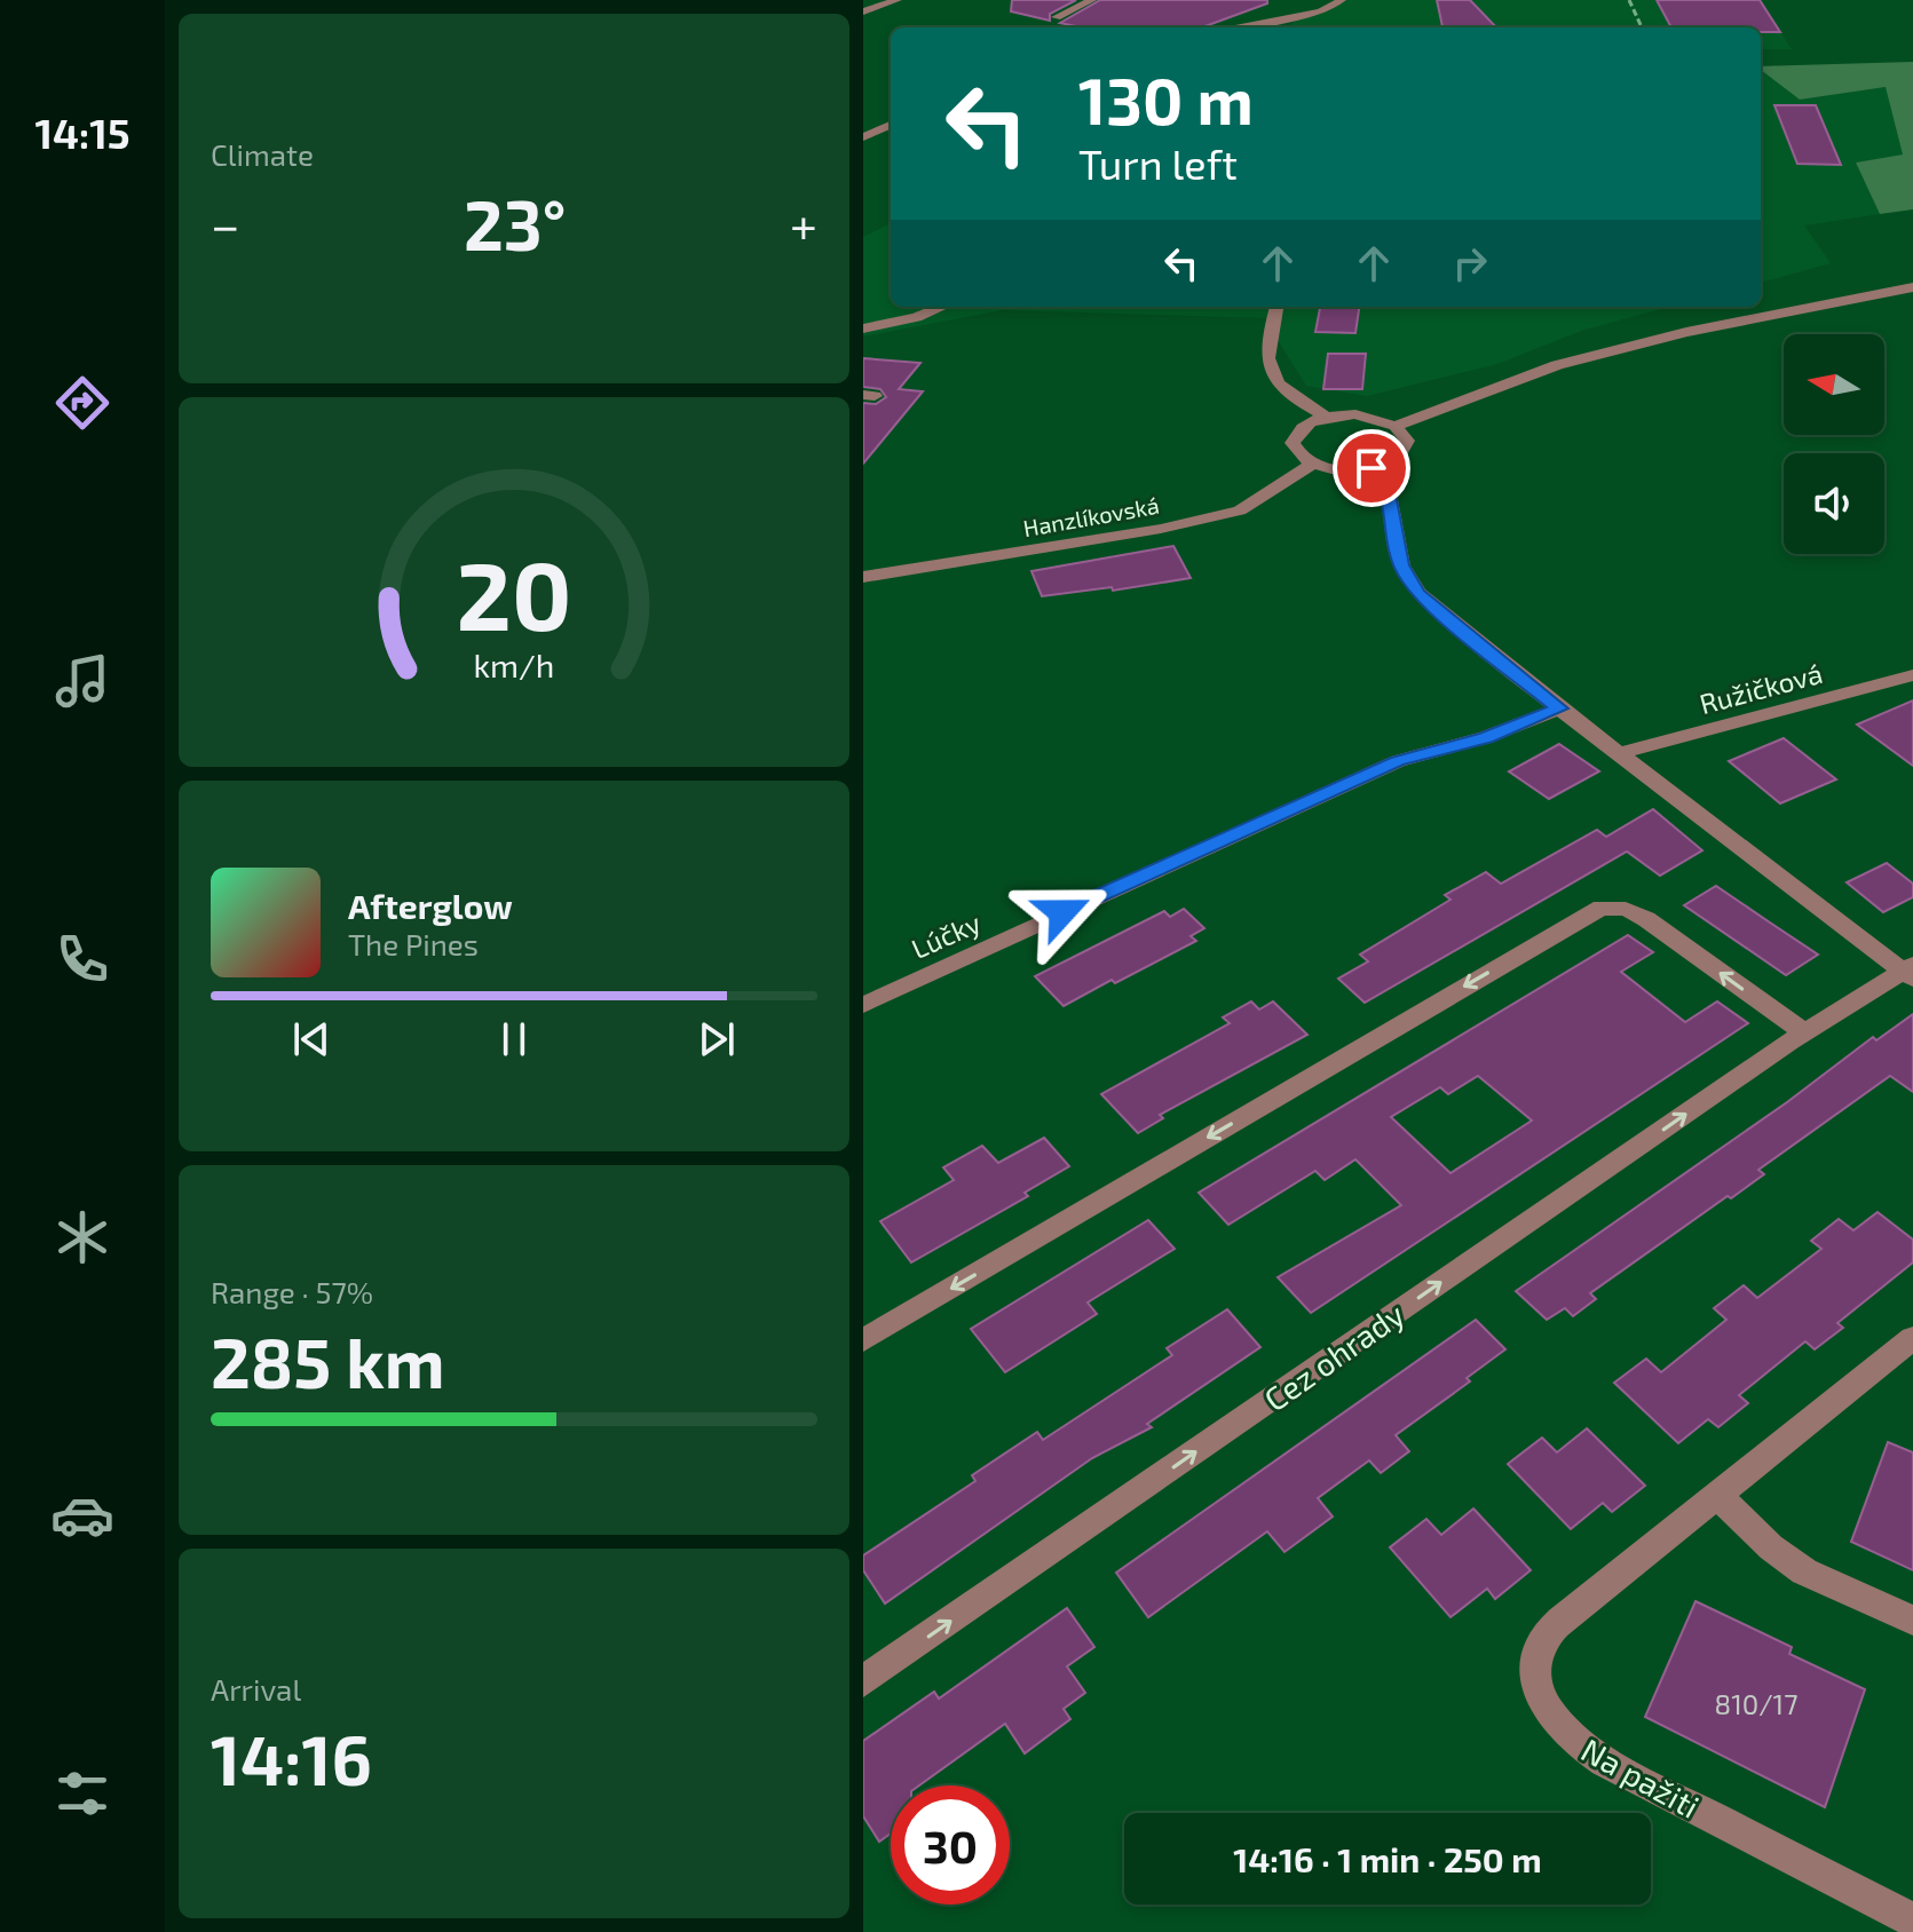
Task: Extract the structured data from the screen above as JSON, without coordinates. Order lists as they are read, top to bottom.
{
  "streets": {
    "street": [
      "Hanzlíkovská",
      "Ružičková",
      "Lúčky",
      "Cez ohrady",
      "Na pažiti"
    ]
  },
  "one_way": ["Cez ohrady"],
  "house_numbers": ["810/17"],
  "north": "left",
  "page": {
    "tabs": "14:15",
    "tile": [
      "Climate",
      ["Range · 57%", "285 km"],
      ["Arrival", "14:16"]
    ],
    "turn": ["130 m", "Turn left"],
    "heat": ["−", "23°", "+"],
    "song": ["Afterglow", "The Pines"],
    "limit": "30",
    "trip": "14:16 · 1 min · 250 m",
    "gauge": ["20", "km/h"]
  }
}
